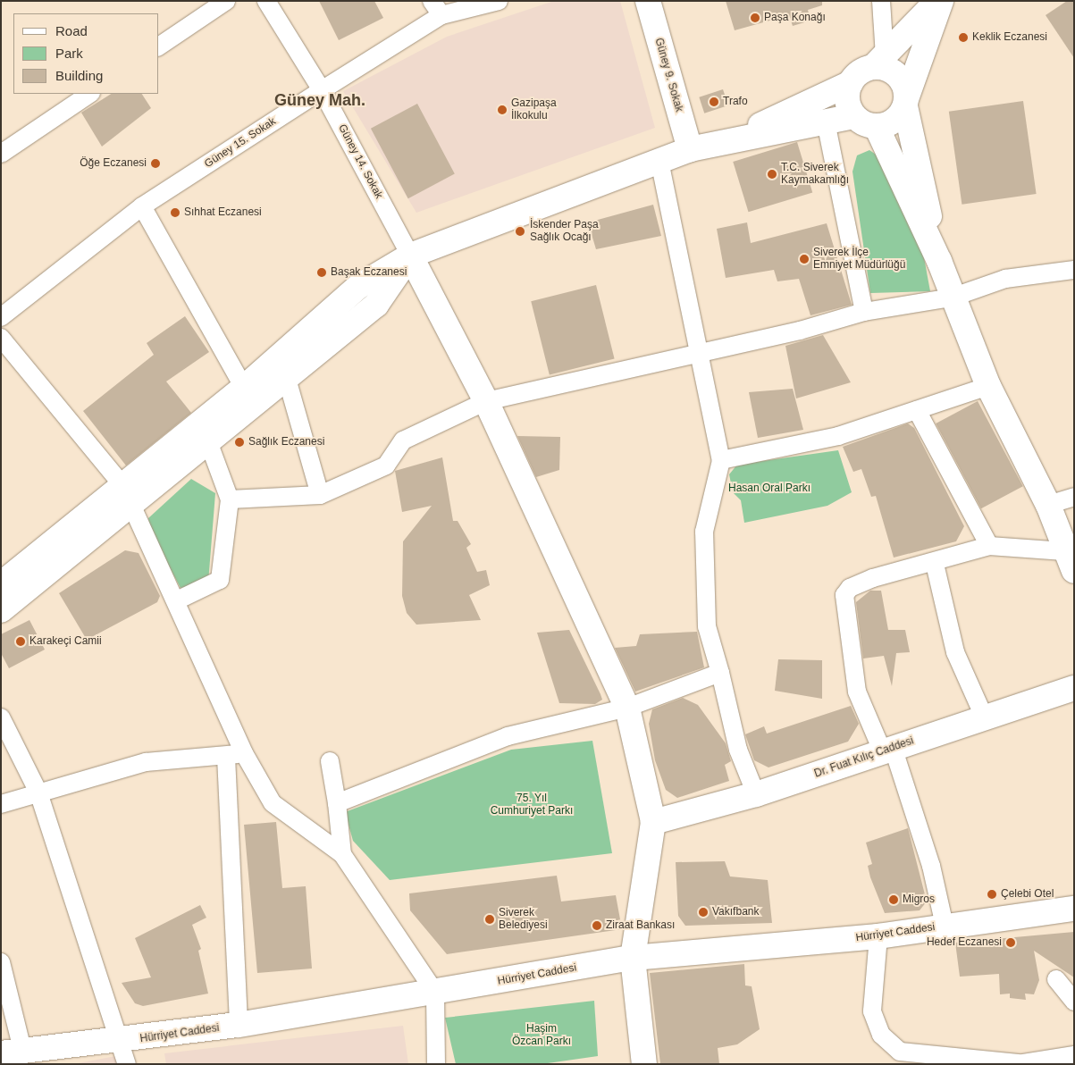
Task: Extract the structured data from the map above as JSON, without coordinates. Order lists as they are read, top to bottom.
{
  "streets": {
    "main road": ["Güney 9. Sokak", "Dr. Fuat Kılıç Caddesi", "Hürriyet Caddesi"],
    "street": ["Güney 15. Sokak", "Güney 14. Sokak"]
  },
  "crossings": [
    ["Güney 15. Sokak", "Güney 14. Sokak"]
  ],
  "districts": ["Güney Mah."],
  "parks": ["Hasan Oral Parkı", "75. Yıl Cumhuriyet Parkı", "Haşim Özcan Parkı"],
  "places": [
    "Paşa Konağı",
    "Keklik Eczanesi",
    "Trafo",
    "Gazipaşa İlkokulu",
    "Öğe Eczanesi",
    "T.C. Siverek Kaymakamlığı",
    "Sıhhat Eczanesi",
    "İskender Paşa Sağlık Ocağı",
    "Siverek İlçe Emniyet Müdürlüğü",
    "Başak Eczanesi",
    "Sağlık Eczanesi",
    "Karakeçi Camii",
    "Çelebi Otel",
    "Migros",
    "Vakıfbank",
    "Siverek Belediyesi",
    "Ziraat Bankası",
    "Hedef Eczanesi"
  ],
  "legend": ["Road", "Park", "Building"]
}
